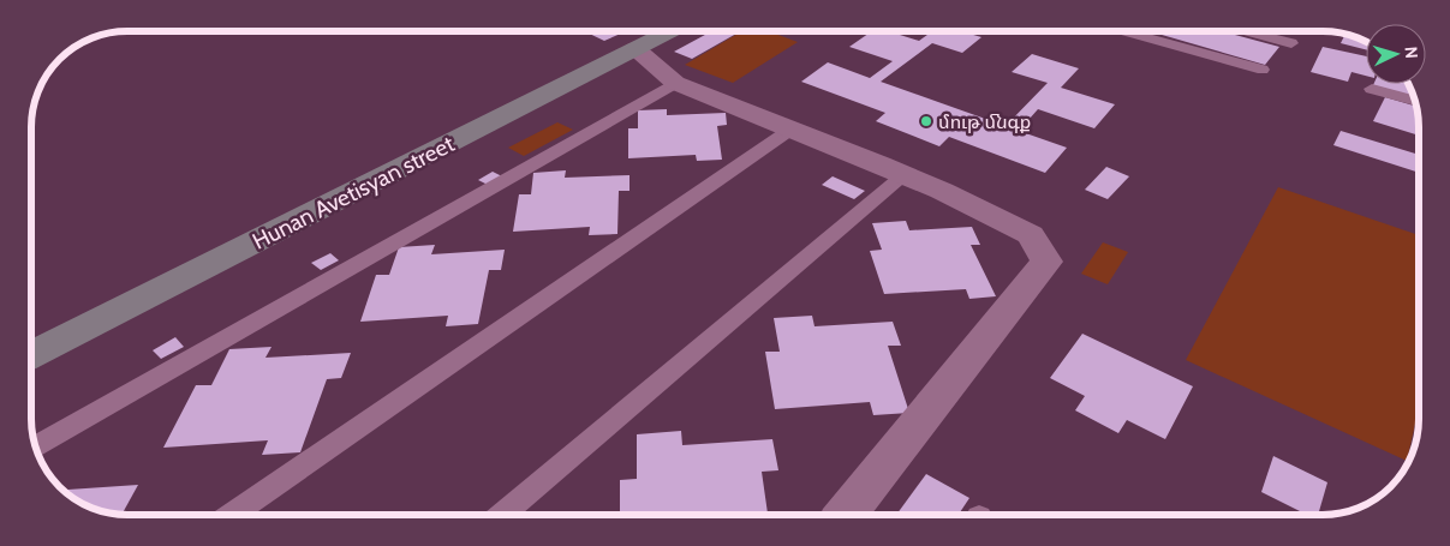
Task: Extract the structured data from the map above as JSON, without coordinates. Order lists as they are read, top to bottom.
{
  "streets": {
    "main road": ["Hunan Avetisyan street"]
  },
  "places": ["մութ մնգք"],
  "north": "right"
}
